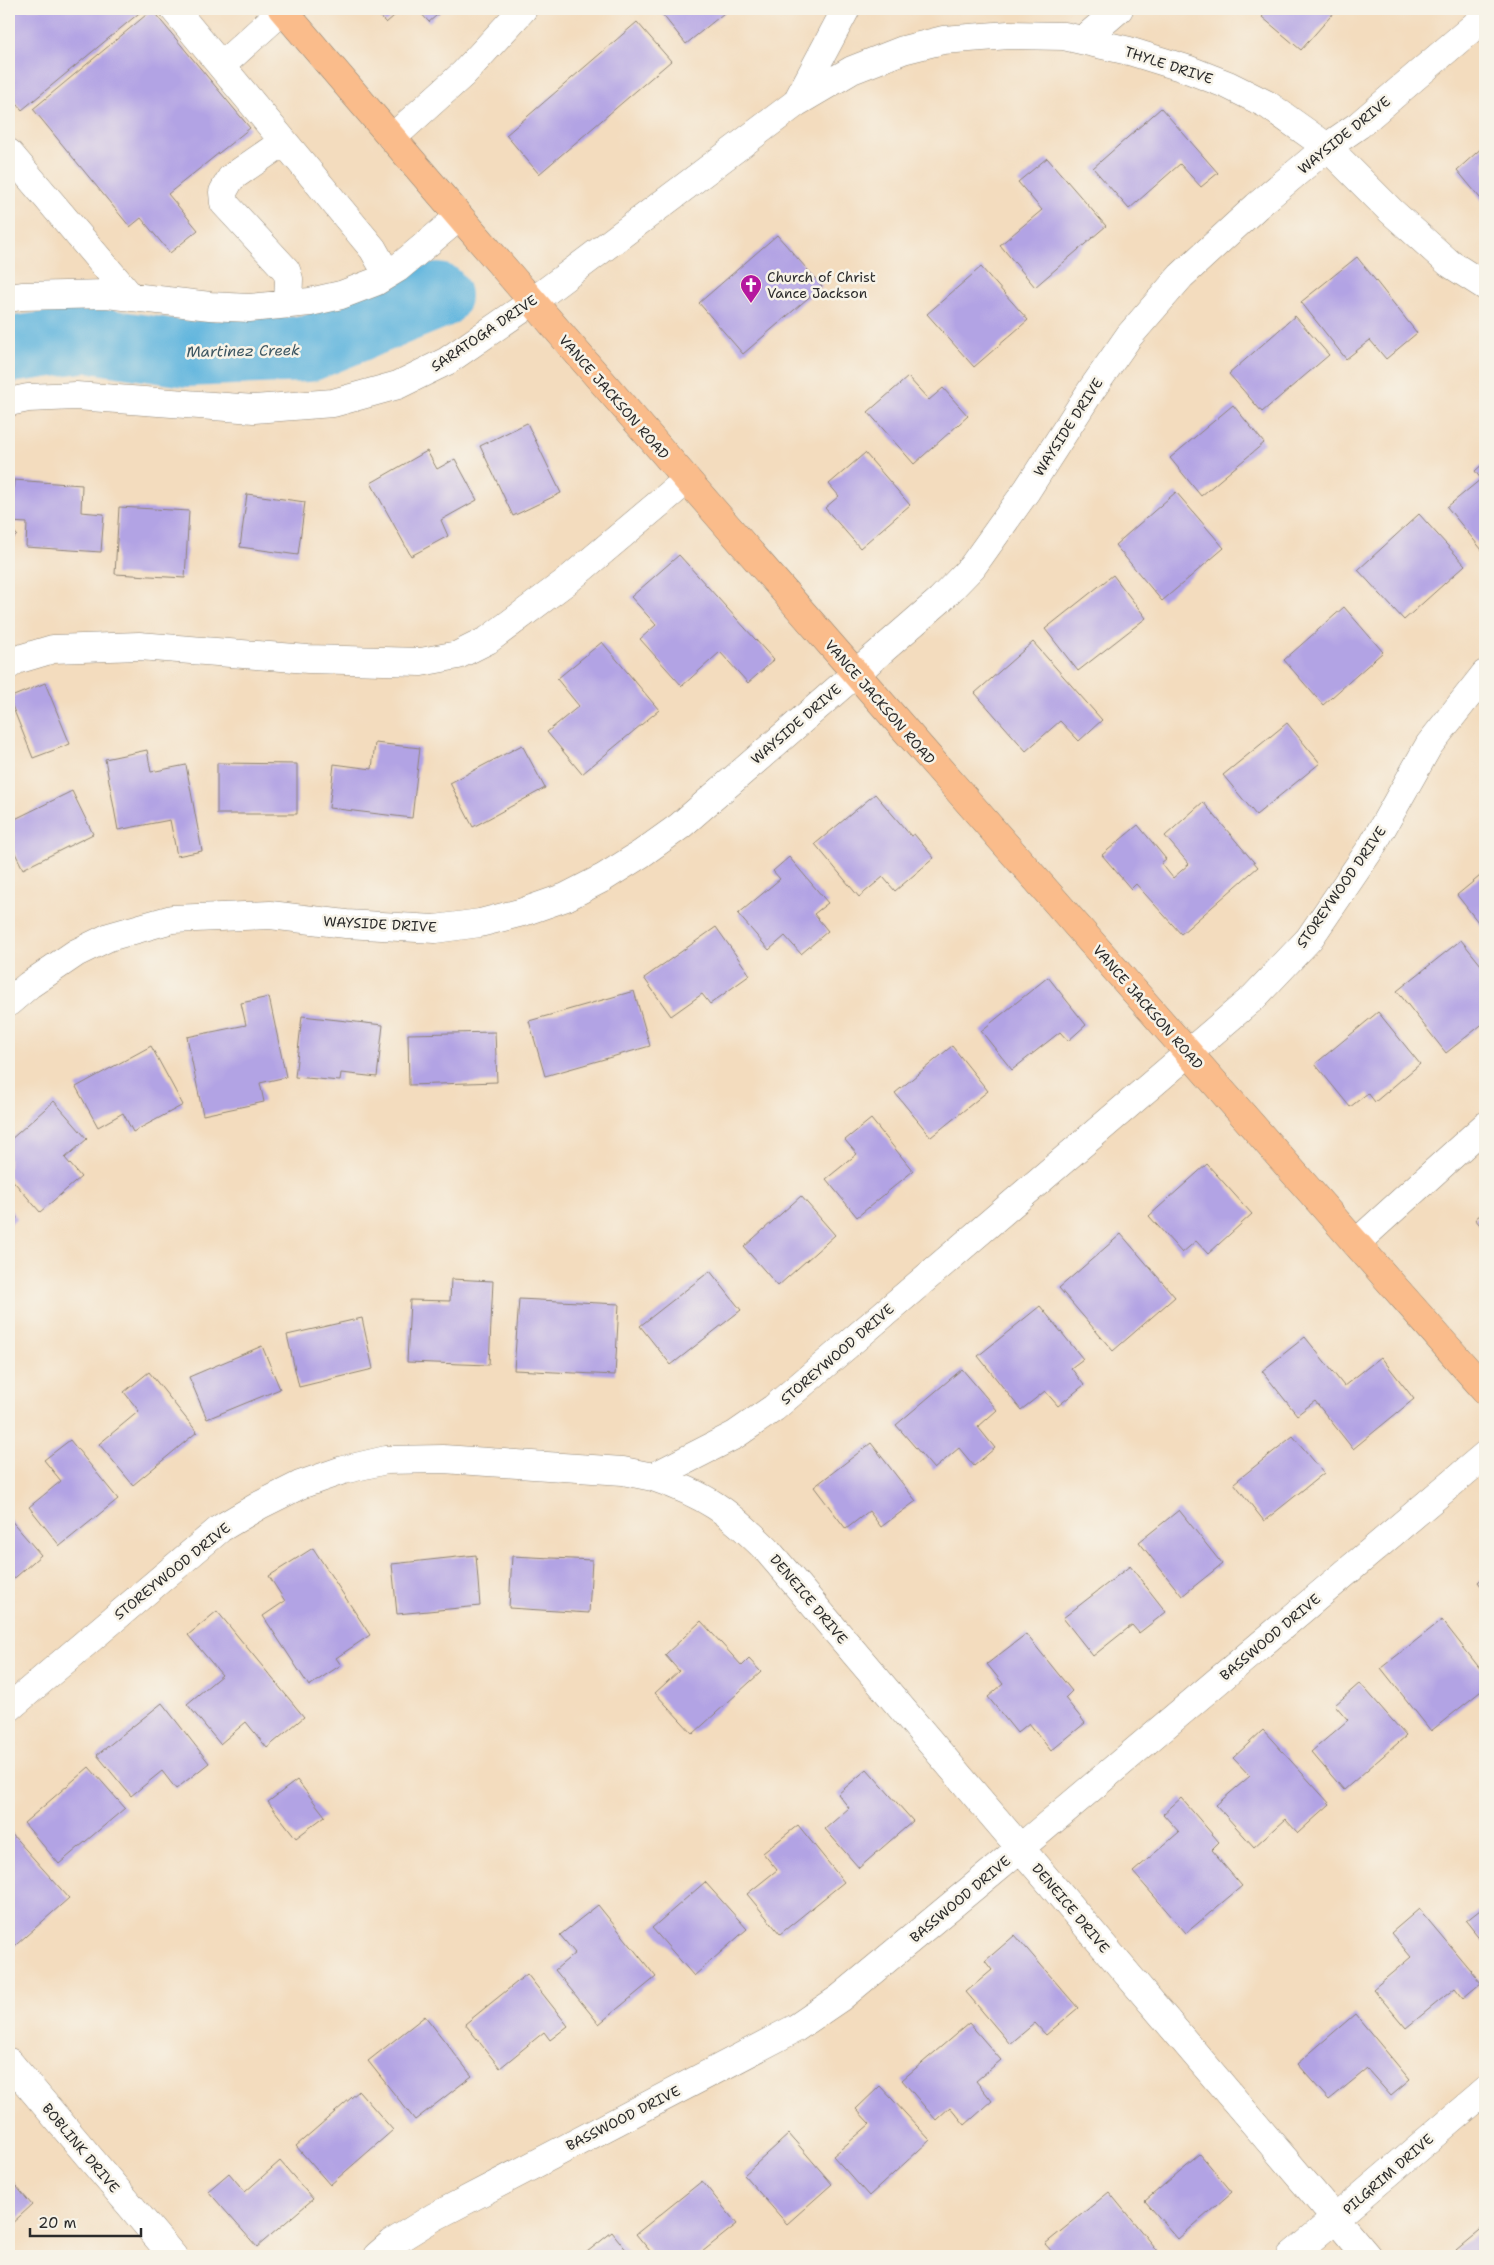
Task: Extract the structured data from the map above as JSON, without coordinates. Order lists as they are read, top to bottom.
{
  "streets": {
    "main road": ["VANCE JACKSON ROAD"],
    "street": [
      "THYLE DRIVE",
      "WAYSIDE DRIVE",
      "SARATOGA DRIVE",
      "STOREYWOOD DRIVE",
      "DENEICE DRIVE",
      "BASSWOOD DRIVE",
      "BOBLINK DRIVE",
      "PILGRIM DRIVE"
    ]
  },
  "crossings": [
    ["THYLE DRIVE", "WAYSIDE DRIVE"],
    ["THYLE DRIVE", "SARATOGA DRIVE"],
    ["WAYSIDE DRIVE", "VANCE JACKSON ROAD"],
    ["SARATOGA DRIVE", "VANCE JACKSON ROAD"],
    ["VANCE JACKSON ROAD", "STOREYWOOD DRIVE"],
    ["STOREYWOOD DRIVE", "DENEICE DRIVE"],
    ["DENEICE DRIVE", "BASSWOOD DRIVE"],
    ["DENEICE DRIVE", "PILGRIM DRIVE"]
  ],
  "water": ["Martinez Creek"],
  "places": {
    "church": ["Church of Christ Vance Jackson"]
  },
  "scale_bar": "20 m"
}
